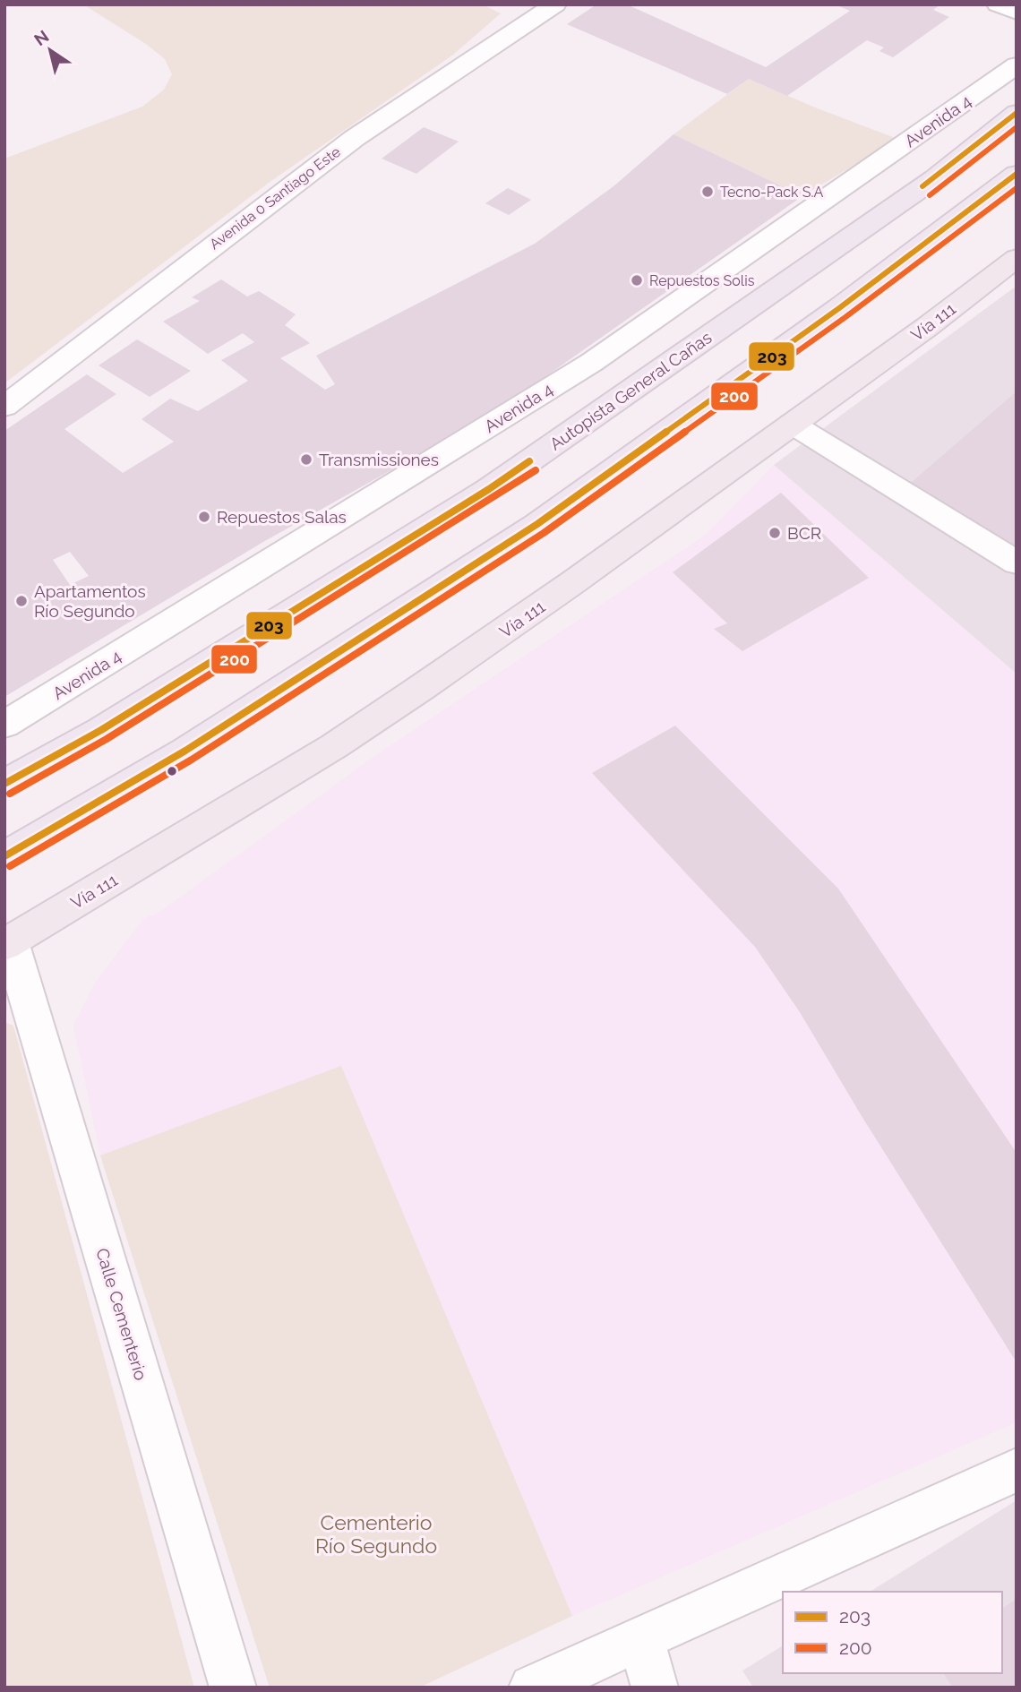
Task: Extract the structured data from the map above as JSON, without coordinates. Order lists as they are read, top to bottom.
{
  "streets": {
    "highway": ["Autopista General Cañas"],
    "main road": ["Vía 111"],
    "street": ["Avenida 4", "Avenida 0 Santiago Este", "Calle Cementerio"]
  },
  "crossings": [
    ["Vía 111", "Calle Cementerio"]
  ],
  "parks": ["Cementerio Río Segundo"],
  "places": [
    "Tecno-Pack S.A",
    "Repuestos Solis",
    "Transmissiones",
    "Repuestos Salas",
    "BCR",
    "Apartamentos Río Segundo"
  ],
  "lines": ["transit line 203", "transit line 200"],
  "legend": ["203", "200"],
  "north": "top left"
}
